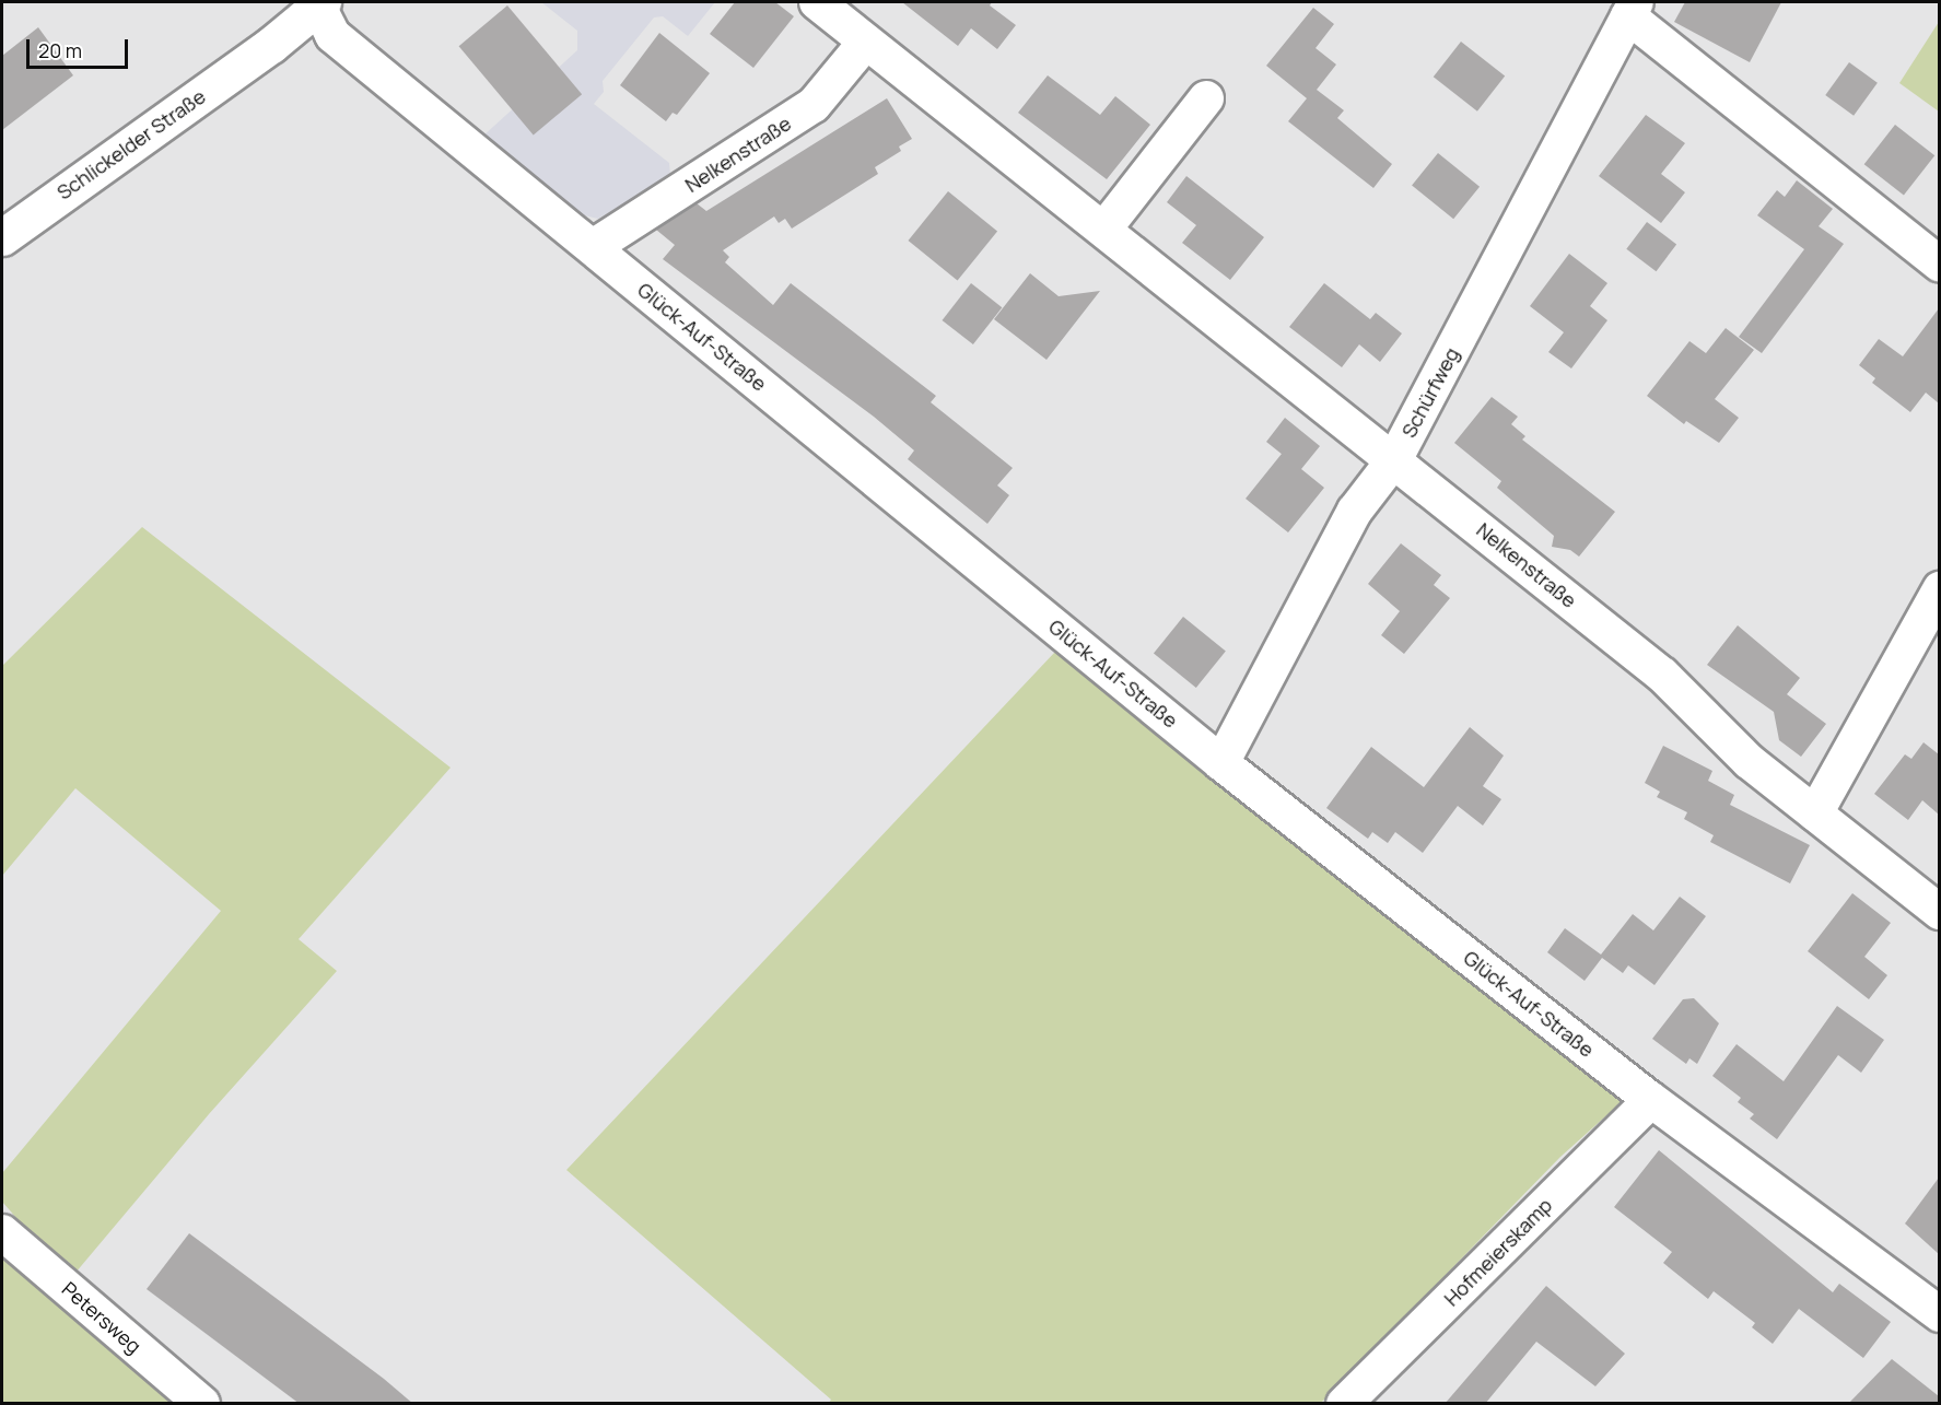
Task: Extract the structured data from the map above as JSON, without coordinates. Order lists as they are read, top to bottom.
{
  "streets": {
    "main road": ["Schlickelder Straße"],
    "street": [
      "Nelkenstraße",
      "Glück-Auf-Straße",
      "Schürfweg",
      "Hofmeierskamp",
      "Petersweg"
    ]
  },
  "crossings": [
    ["Schlickelder Straße", "Glück-Auf-Straße"],
    ["Nelkenstraße", "Glück-Auf-Straße"],
    ["Nelkenstraße", "Schürfweg"],
    ["Glück-Auf-Straße", "Schürfweg"],
    ["Glück-Auf-Straße", "Hofmeierskamp"]
  ],
  "scale_bar": "20 m"
}
